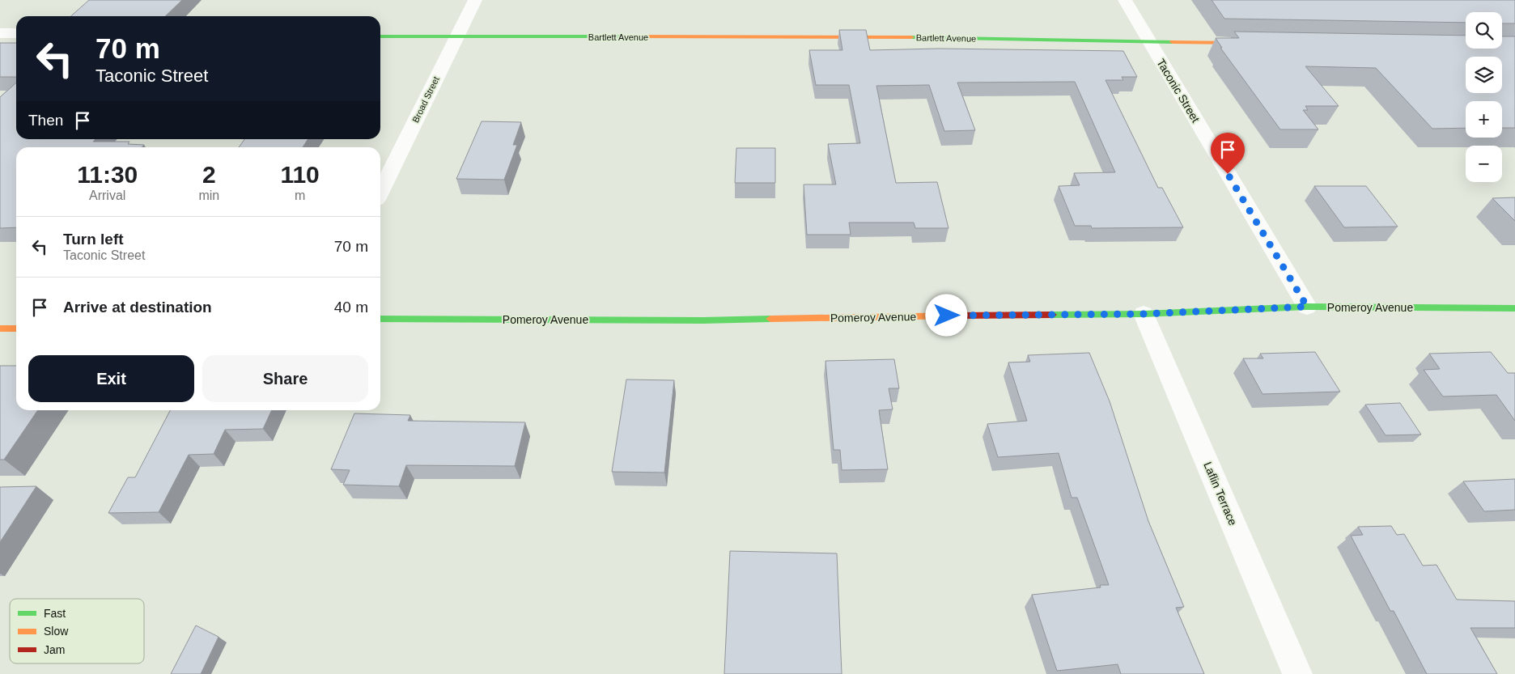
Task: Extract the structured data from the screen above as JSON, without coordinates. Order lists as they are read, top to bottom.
{
  "streets": {
    "street": [
      "Bartlett Avenue",
      "Taconic Street",
      "Broad Street",
      "Pomeroy Avenue",
      "Laflin Terrace"
    ]
  },
  "crossings": [
    ["Bartlett Avenue", "Taconic Street"],
    ["Bartlett Avenue", "Broad Street"],
    ["Taconic Street", "Pomeroy Avenue"],
    ["Pomeroy Avenue", "Laflin Terrace"]
  ],
  "legend": ["Fast", "Slow", "Jam"],
  "page": {
    "map_buttons": ["+", "−"],
    "turn": ["70 m", "Taconic Street"],
    "then": "Then",
    "eta": [
      "11:30",
      "Arrival",
      "2",
      "min",
      "110",
      "m"
    ],
    "list": [
      {
        "name": "Turn left",
        "note": "Taconic Street",
        "value": "70 m"
      },
      {
        "name": "Arrive at destination",
        "value": "40 m"
      }
    ],
    "buttons": ["Exit", "Share"]
  }
}
